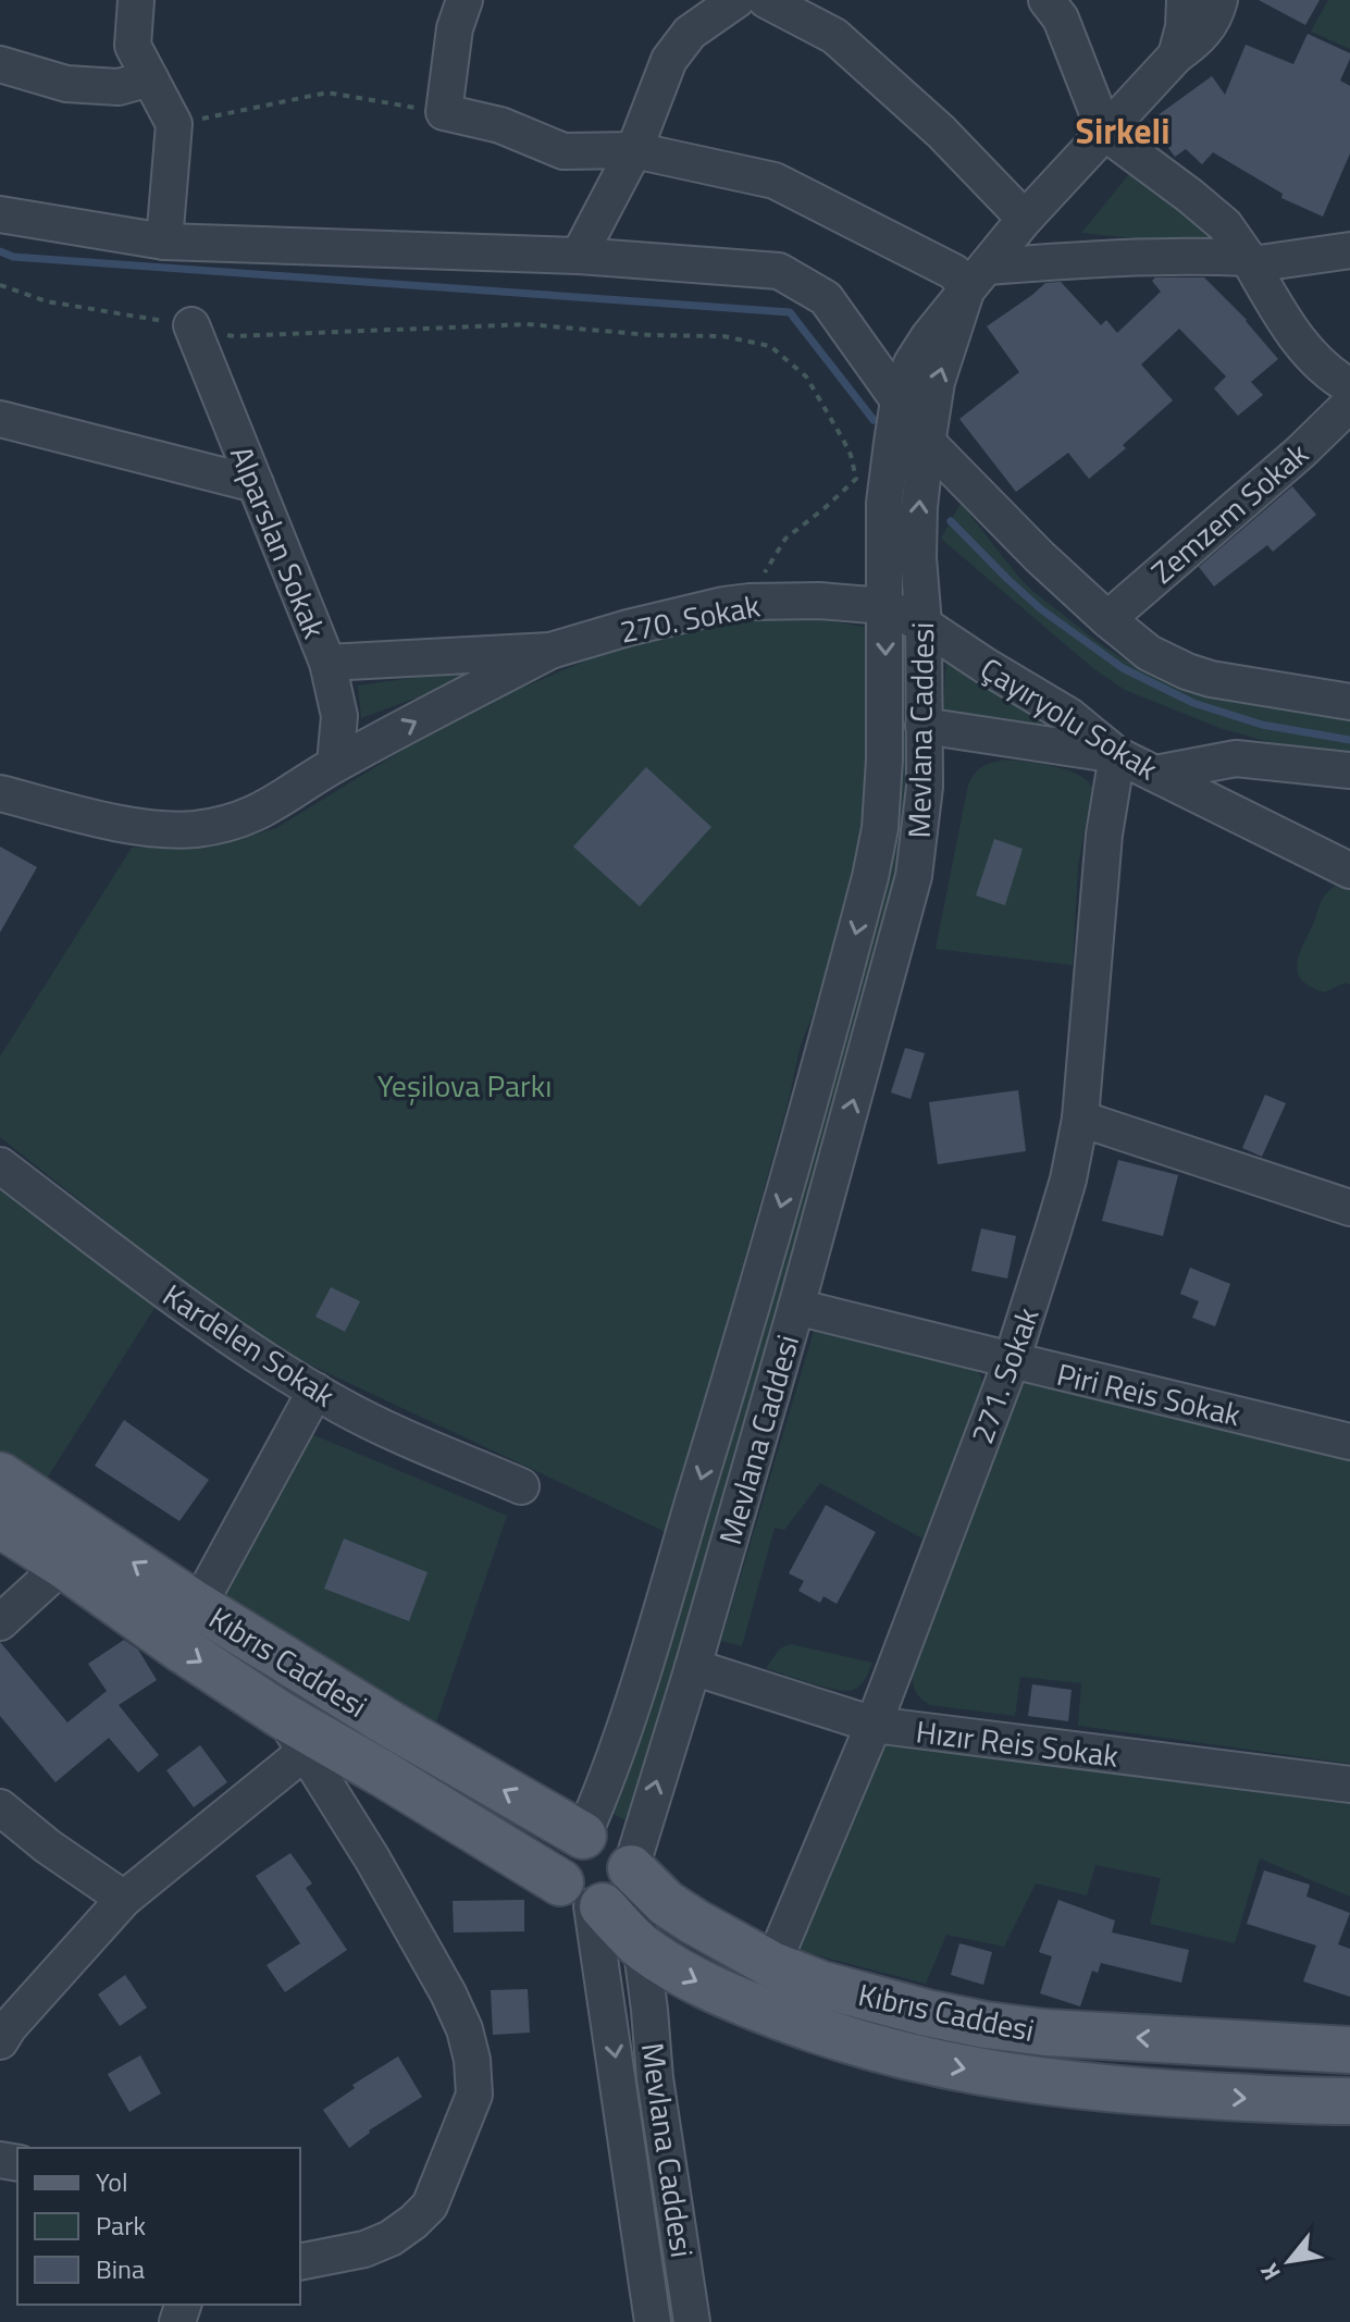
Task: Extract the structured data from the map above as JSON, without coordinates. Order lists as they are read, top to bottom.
{
  "streets": {
    "main road": ["Kıbrıs Caddesi"],
    "street": [
      "Zemzem Sokak",
      "Alparslan Sokak",
      "270. Sokak",
      "Çayıryolu Sokak",
      "Mevlana Caddesi",
      "Kardelen Sokak",
      "271. Sokak",
      "Piri Reis Sokak",
      "Hızır Reis Sokak"
    ]
  },
  "crossings": [
    ["270. Sokak", "Çayıryolu Sokak"],
    ["Çayıryolu Sokak", "Mevlana Caddesi"],
    ["Çayıryolu Sokak", "271. Sokak"],
    ["Mevlana Caddesi", "Piri Reis Sokak"],
    ["Mevlana Caddesi", "Kıbrıs Caddesi"],
    ["Mevlana Caddesi", "Hızır Reis Sokak"],
    ["271. Sokak", "Piri Reis Sokak"],
    ["271. Sokak", "Kıbrıs Caddesi"],
    ["271. Sokak", "Hızır Reis Sokak"]
  ],
  "districts": ["Sirkeli"],
  "parks": ["Yeşilova Parkı"],
  "legend": ["Yol", "Park", "Bina"],
  "north": "bottom left"
}
